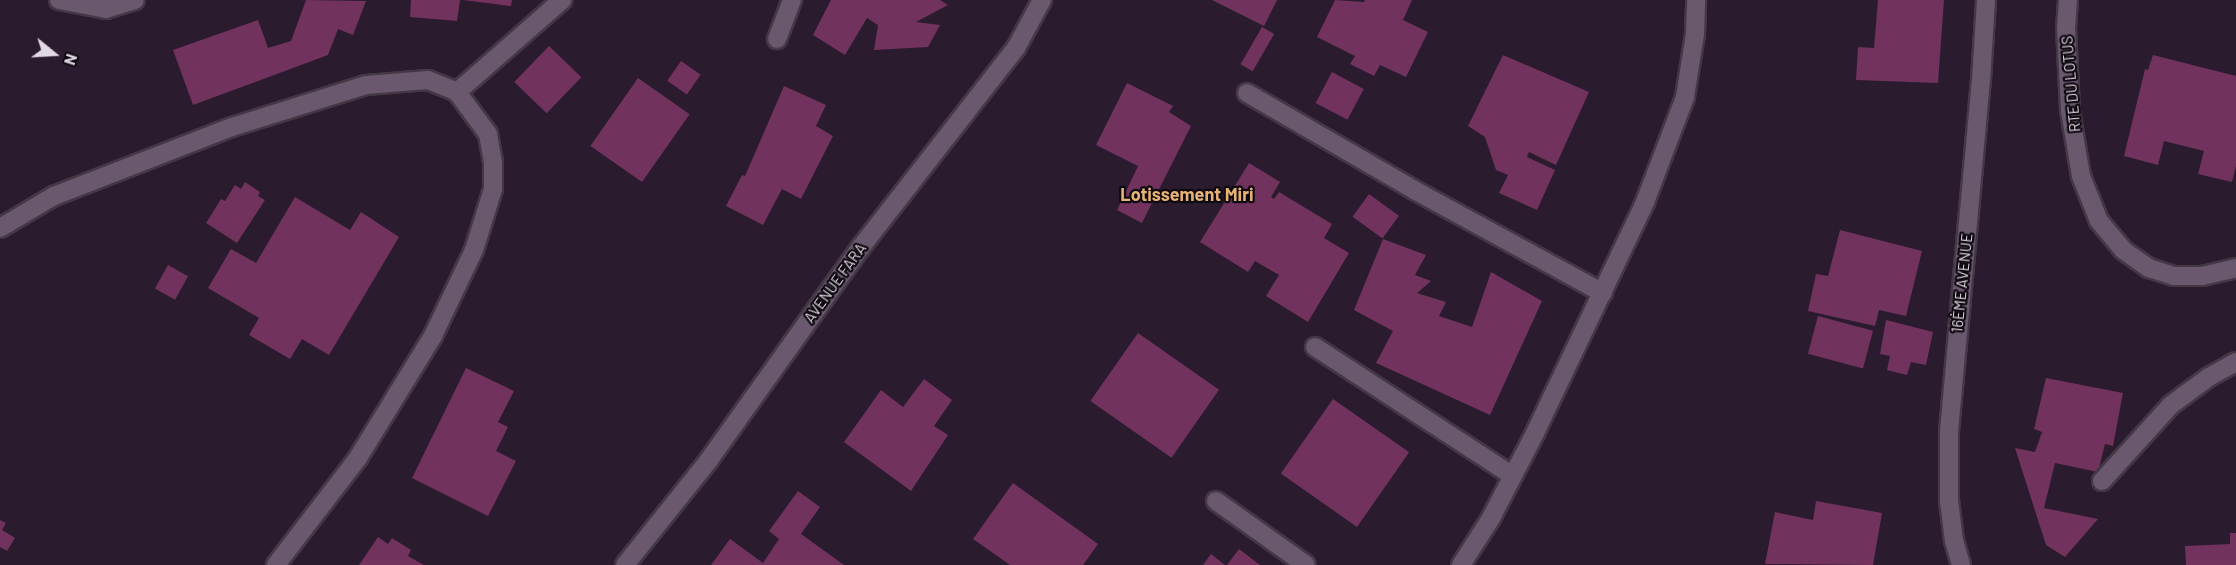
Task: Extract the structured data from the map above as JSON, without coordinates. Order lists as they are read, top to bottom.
{
  "streets": {
    "street": ["RTE DU LOTUS", "AVENUE FARA", "16ÈME AVENUE"]
  },
  "districts": ["Lotissement Miri"],
  "north": "right"
}
